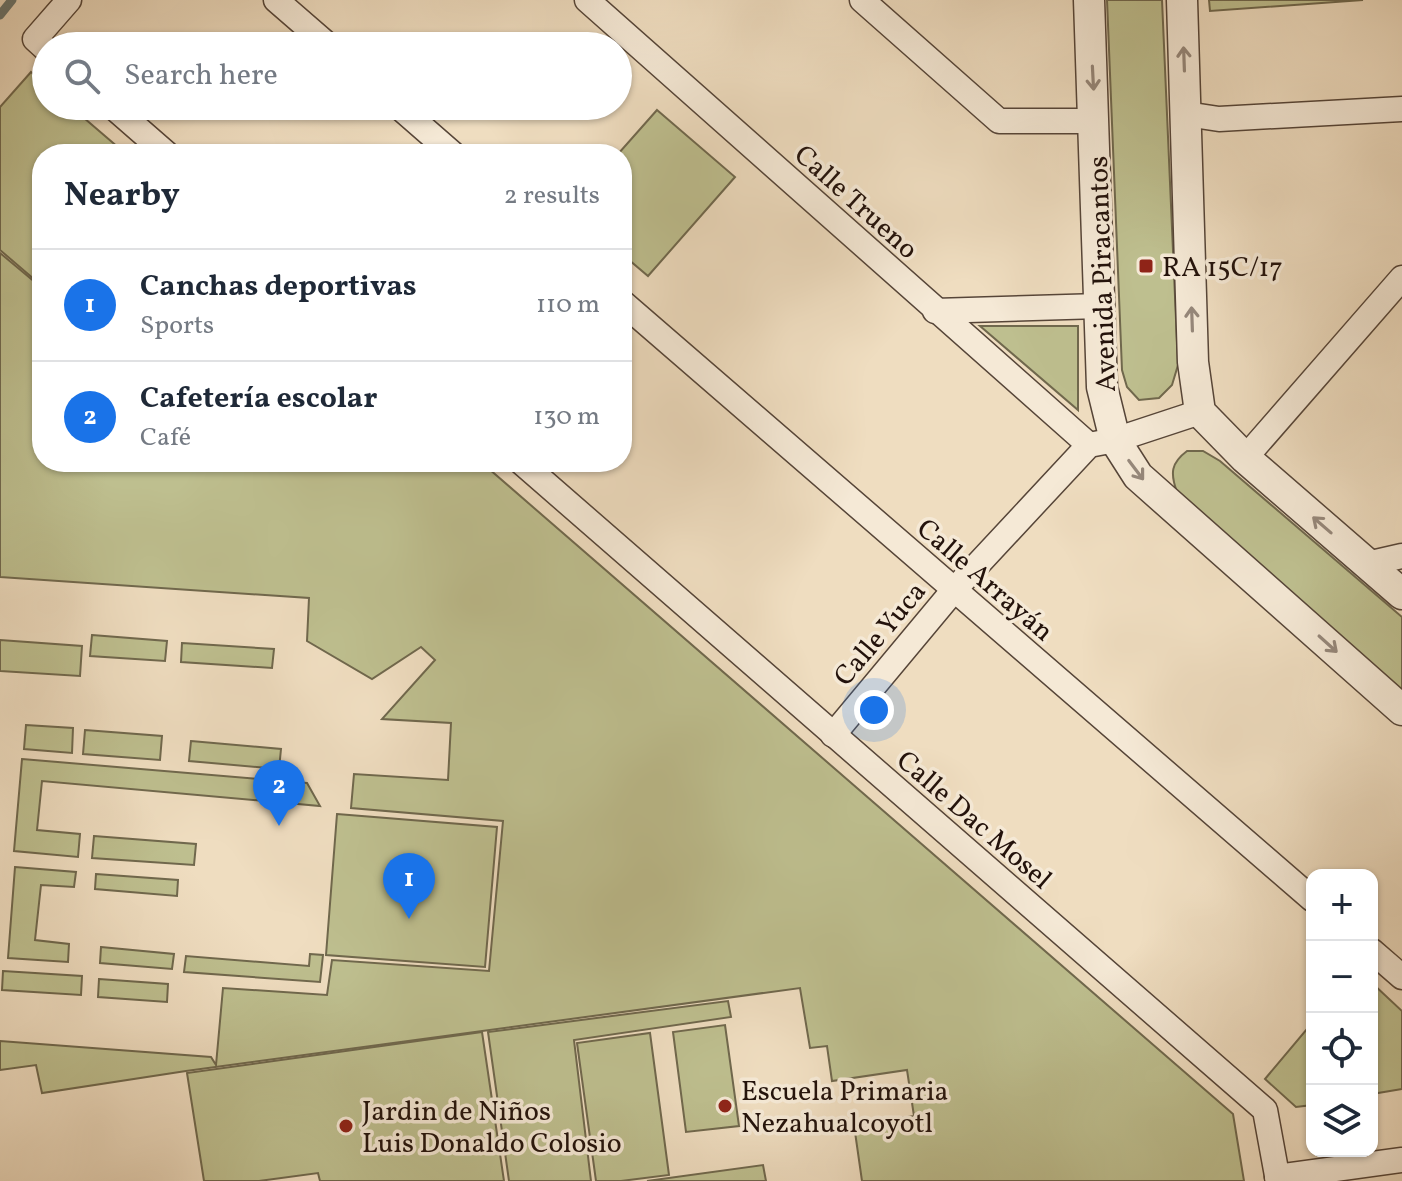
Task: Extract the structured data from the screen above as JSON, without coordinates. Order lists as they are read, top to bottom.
{
  "streets": {
    "street": [
      "Calle Trueno",
      "Avenida Piracantos",
      "Calle Arrayán",
      "Calle Yuca",
      "Calle Dac Mosel"
    ]
  },
  "crossings": [
    ["Calle Trueno", "Avenida Piracantos"],
    ["Calle Trueno", "Calle Yuca"],
    ["Avenida Piracantos", "Calle Yuca"],
    ["Calle Arrayán", "Calle Yuca"],
    ["Calle Yuca", "Calle Dac Mosel"]
  ],
  "places": {
    "transit": ["RA 15C/17"],
    "other": ["Escuela Primaria Nezahualcoyotl", "Jardin de Niños Luis Donaldo Colosio"]
  },
  "page": {
    "search": "Search here",
    "heading": ["Nearby", "2 results"],
    "list": [
      {
        "mark": "1",
        "name": "Canchas deportivas",
        "note": "Sports",
        "value": "110 m"
      },
      {
        "mark": "2",
        "name": "Cafetería escolar",
        "note": "Café",
        "value": "130 m"
      }
    ],
    "pins": ["2", "1"],
    "map_buttons": ["+", "−"]
  }
}
